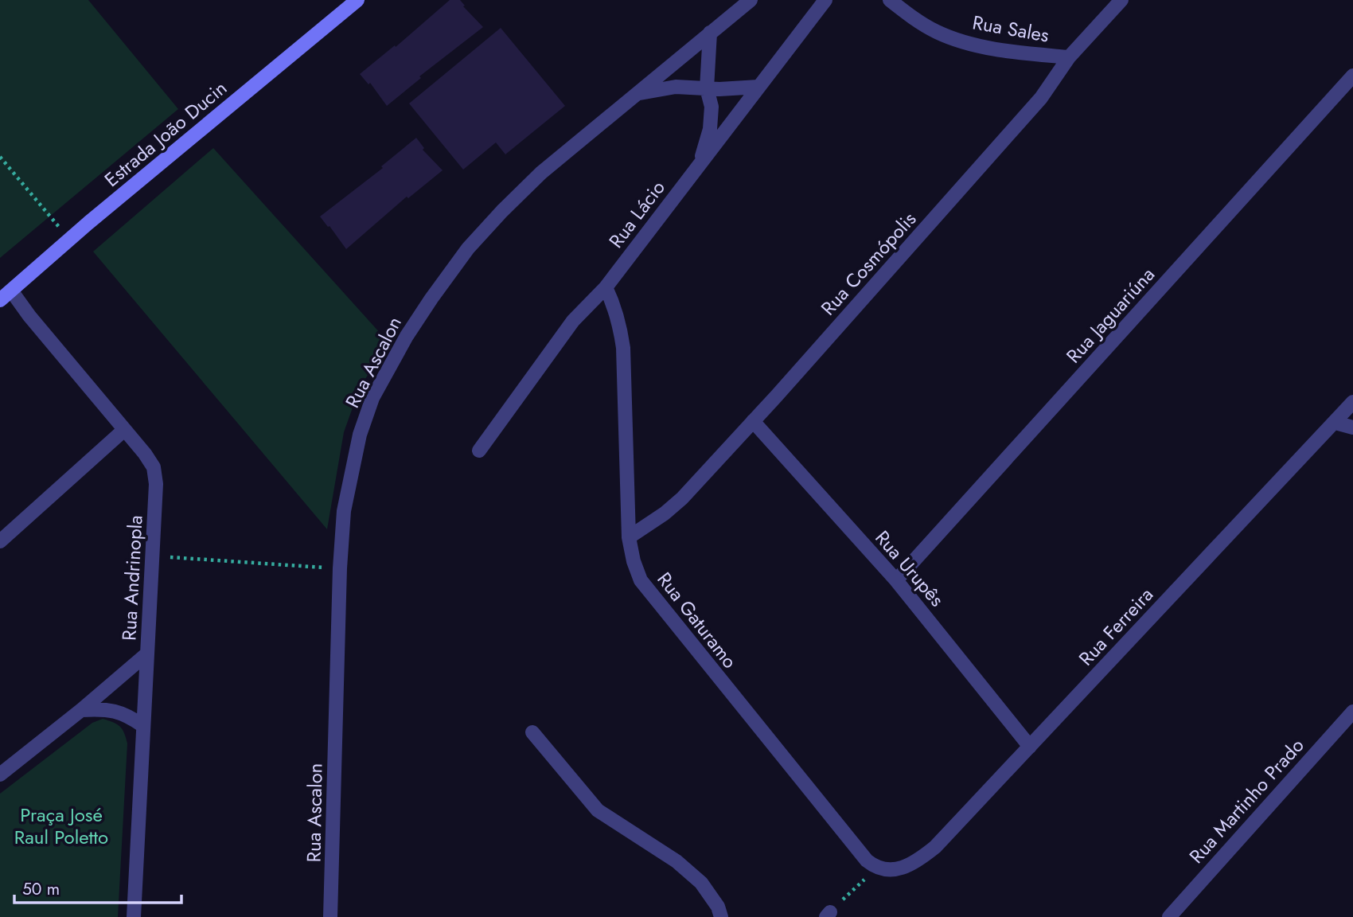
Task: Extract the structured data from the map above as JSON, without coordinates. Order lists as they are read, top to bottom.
{
  "streets": {
    "street": [
      "Rua Sales",
      "Estrada João Ducin",
      "Rua Lácio",
      "Rua Cosmópolis",
      "Rua Jaguariúna",
      "Rua Ascalon",
      "Rua Urupês",
      "Rua Andrinopla",
      "Rua Gaturamo",
      "Rua Ferreira",
      "Rua Martinho Prado"
    ]
  },
  "crossings": [
    ["Rua Sales", "Rua Cosmópolis"],
    ["Estrada João Ducin", "Rua Andrinopla"],
    ["Rua Lácio", "Rua Gaturamo"],
    ["Rua Cosmópolis", "Rua Urupês"],
    ["Rua Cosmópolis", "Rua Gaturamo"],
    ["Rua Jaguariúna", "Rua Urupês"],
    ["Rua Urupês", "Rua Ferreira"],
    ["Rua Gaturamo", "Rua Ferreira"]
  ],
  "parks": ["Praça José Raul Poletto"],
  "scale_bar": "50 m"
}
